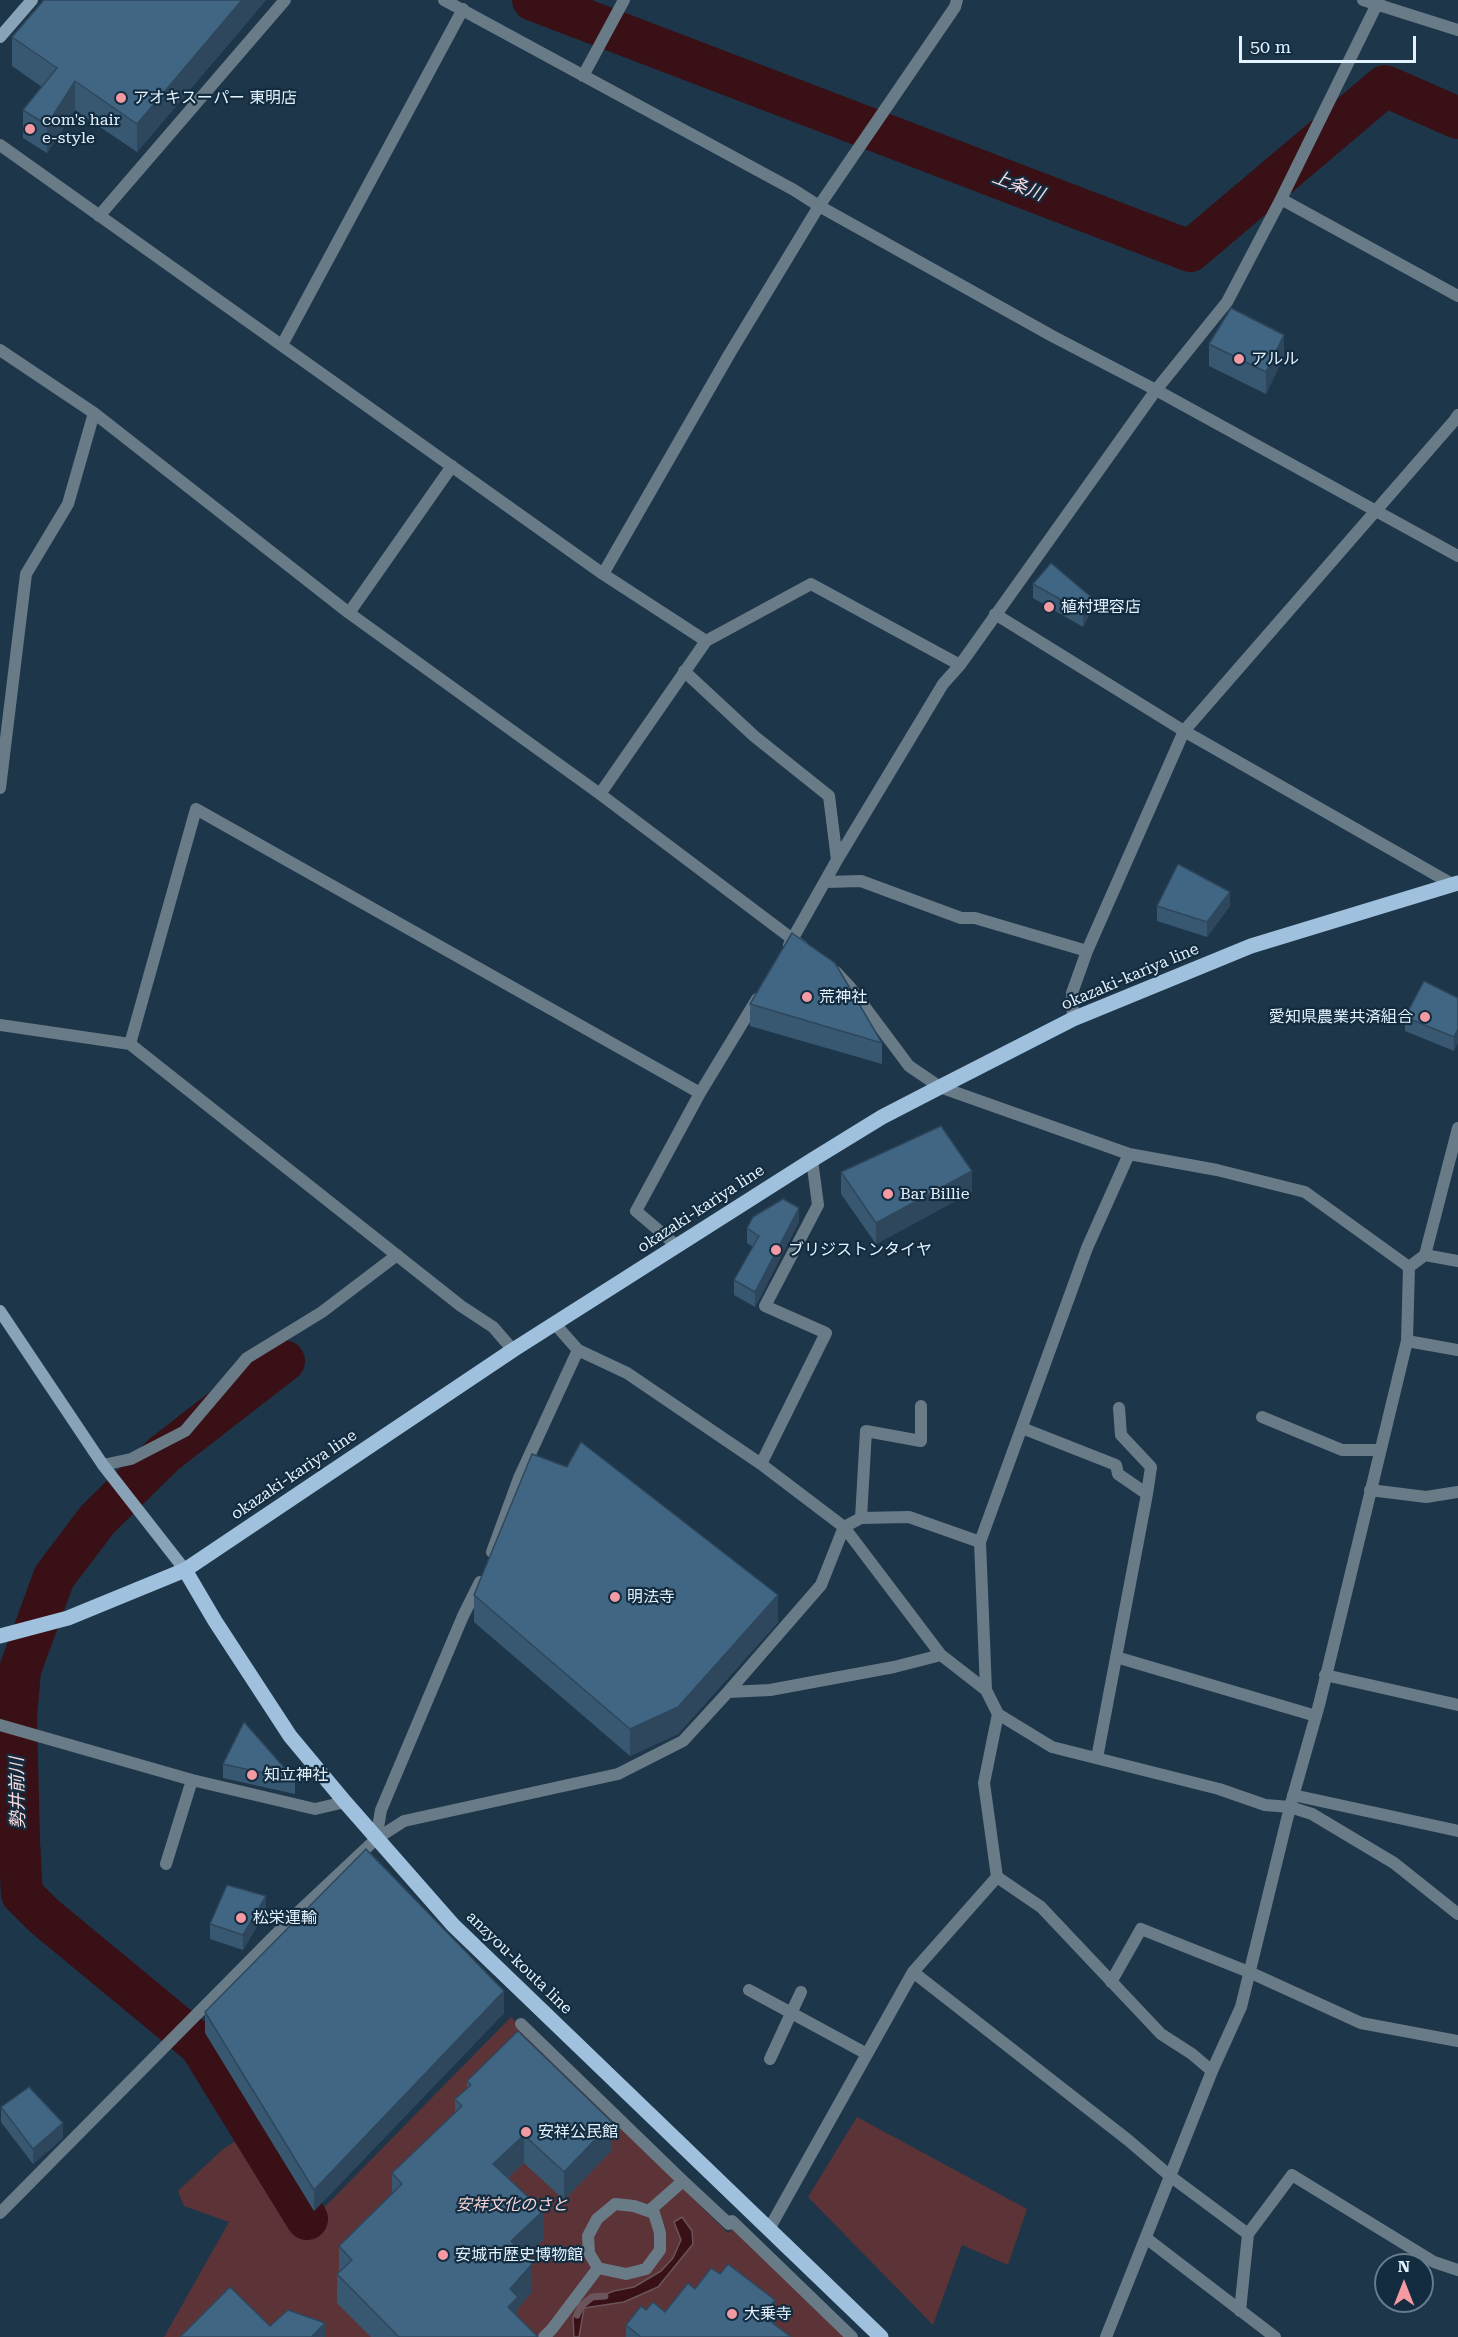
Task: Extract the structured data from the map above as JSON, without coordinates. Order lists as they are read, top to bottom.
{
  "streets": {
    "main road": ["okazaki-kariya line", "anzyou-kouta line"]
  },
  "crossings": [
    ["okazaki-kariya line", "anzyou-kouta line"]
  ],
  "water": ["上条川", "勢井前川"],
  "parks": ["安祥文化のさと"],
  "places": [
    "アオキスーパー 東明店",
    "com's hair e-style",
    "アルル",
    "植村理容店",
    "荒神社",
    "愛知県農業共済組合",
    "Bar Billie",
    "ブリジストンタイヤ",
    "明法寺",
    "知立神社",
    "松栄運輸",
    "安祥公民館",
    "安城市歴史博物館",
    "大乗寺"
  ],
  "scale_bar": "50 m",
  "north": "top"
}
